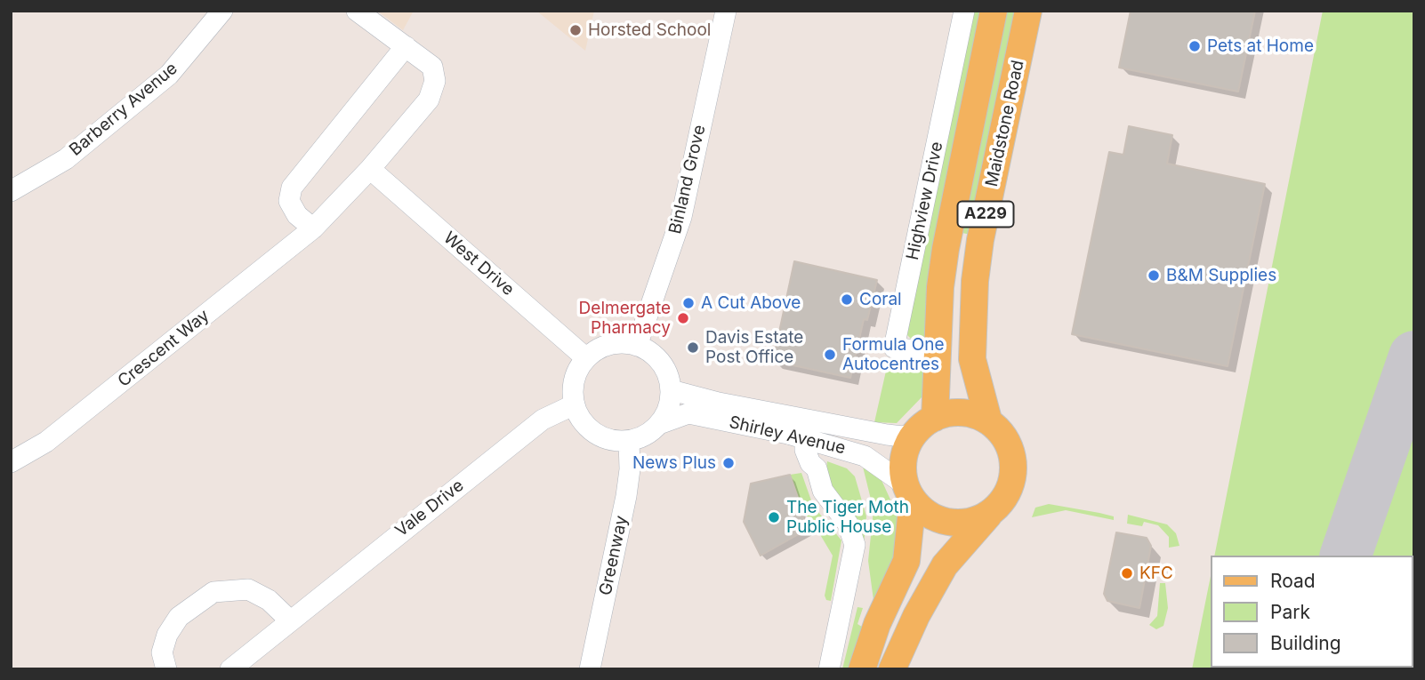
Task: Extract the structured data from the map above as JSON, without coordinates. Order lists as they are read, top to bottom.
{
  "streets": {
    "main road": ["Maidstone Road", "A229"],
    "street": [
      "Barberry Avenue",
      "Binland Grove",
      "Highview Drive",
      "West Drive",
      "Crescent Way",
      "Shirley Avenue",
      "Vale Drive",
      "Greenway"
    ]
  },
  "crossings": [
    ["Maidstone Road", "Highview Drive"],
    ["Maidstone Road", "A229"],
    ["Maidstone Road", "Shirley Avenue"],
    ["Binland Grove", "West Drive"],
    ["Binland Grove", "Shirley Avenue"],
    ["Binland Grove", "Vale Drive"],
    ["Binland Grove", "Greenway"],
    ["A229", "Shirley Avenue"],
    ["West Drive", "Crescent Way"],
    ["West Drive", "Shirley Avenue"],
    ["West Drive", "Vale Drive"],
    ["West Drive", "Greenway"],
    ["Shirley Avenue", "Vale Drive"],
    ["Shirley Avenue", "Greenway"],
    ["Vale Drive", "Greenway"]
  ],
  "places": [
    "Horsted School",
    "Pets at Home",
    "B&M Supplies",
    "Coral",
    "A Cut Above",
    "Delmergate Pharmacy",
    "Davis Estate Post Office",
    "Formula One Autocentres",
    "News Plus",
    "The Tiger Moth Public House",
    "KFC"
  ],
  "legend": ["Road", "Park", "Building"]
}
